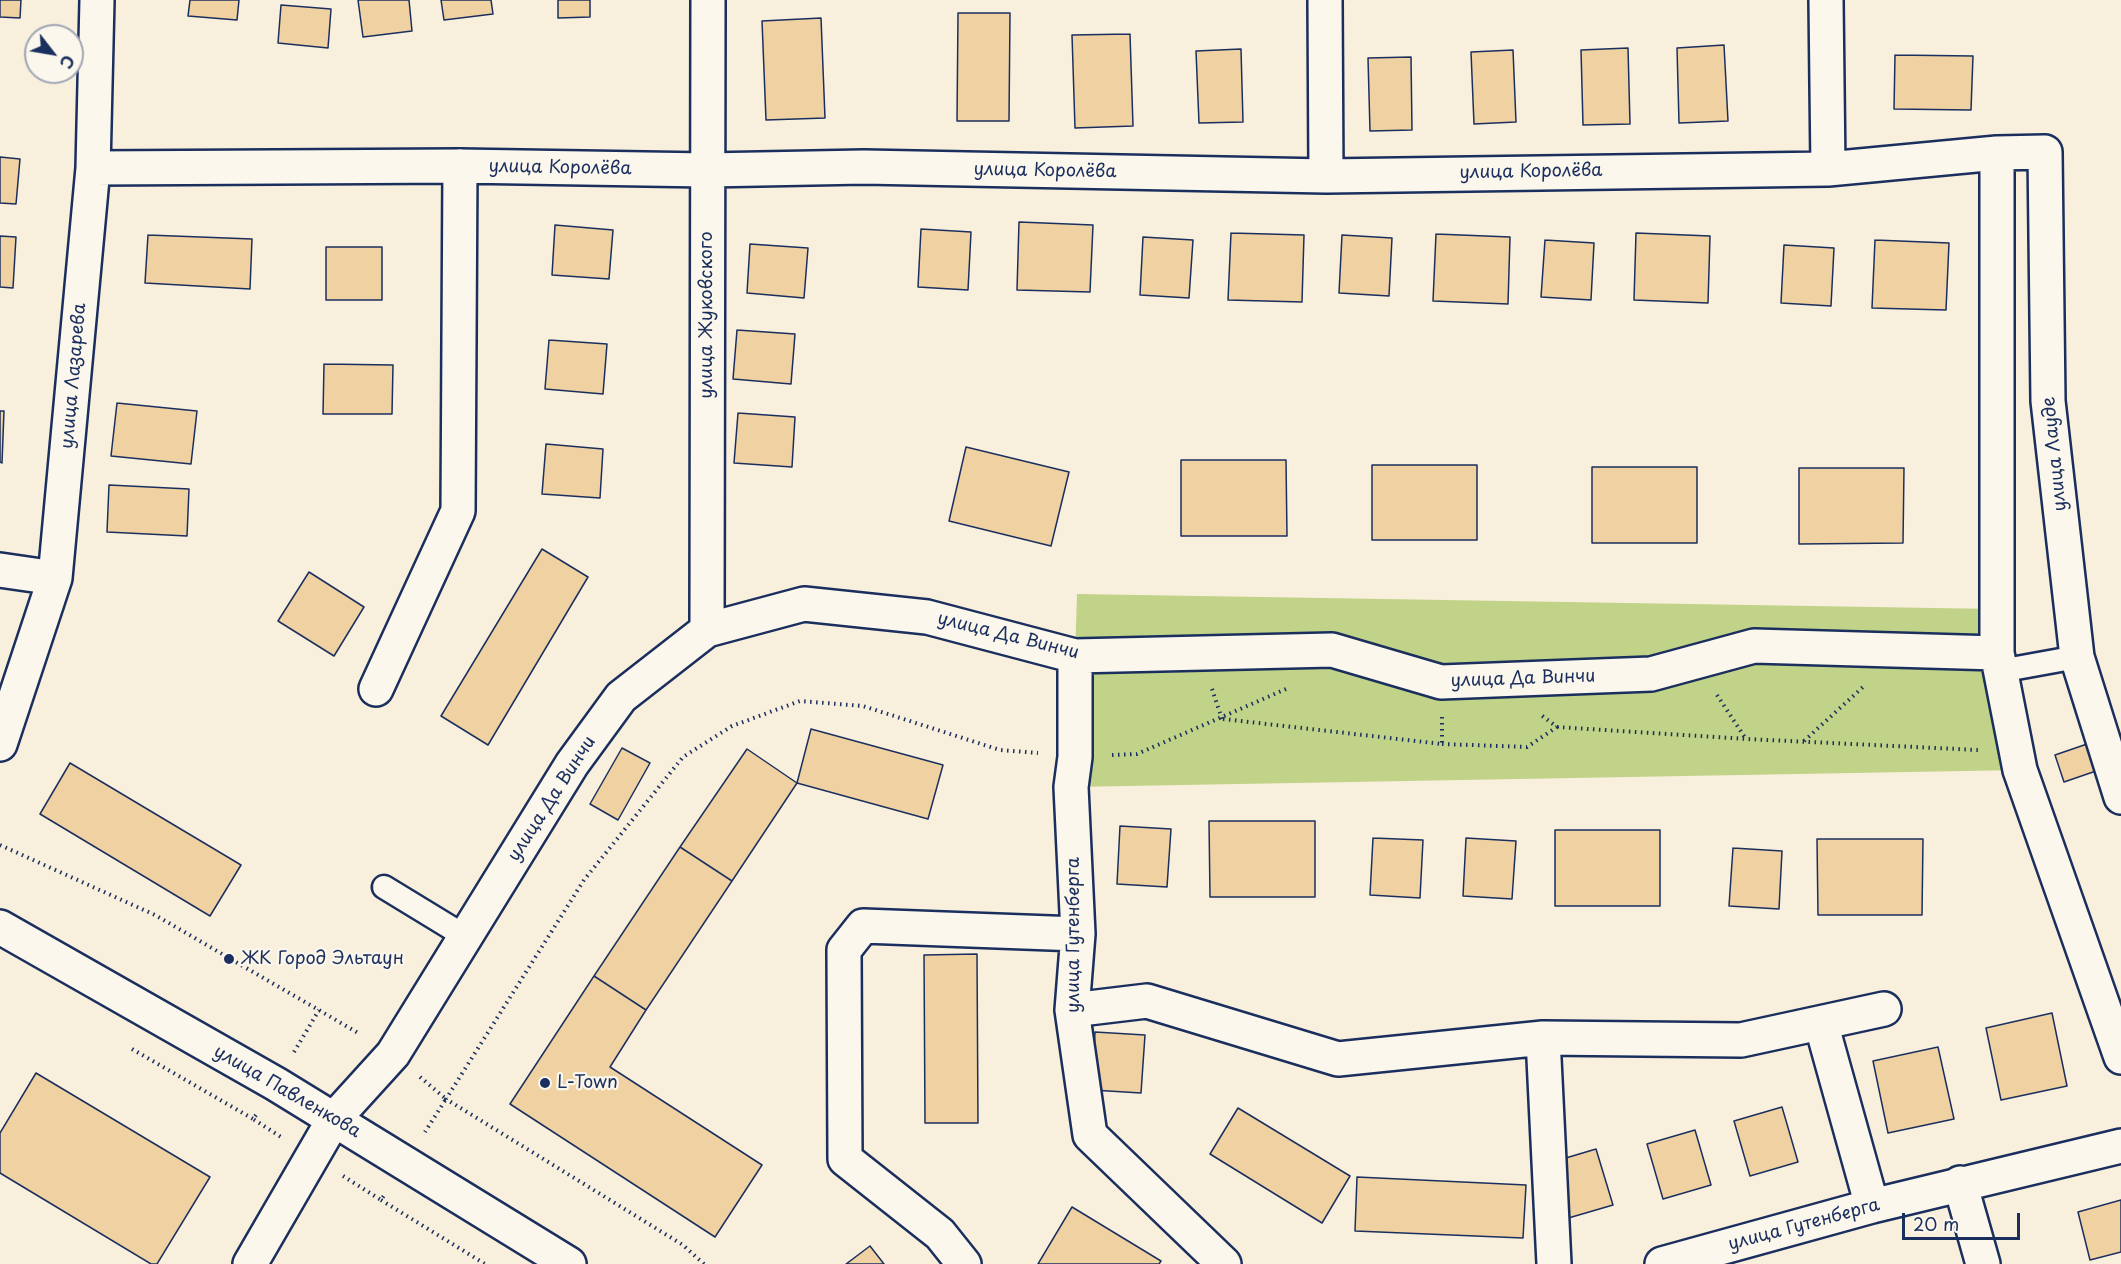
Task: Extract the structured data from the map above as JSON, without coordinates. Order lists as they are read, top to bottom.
{
  "streets": {
    "street": [
      "улица Королёва",
      "улица Жуковского",
      "улица Лазарева",
      "улица Лауде",
      "улица Да Винчи",
      "улица Гутенберга",
      "улица Павленкова"
    ]
  },
  "crossings": [
    ["улица Королёва", "улица Жуковского"],
    ["улица Королёва", "улица Лазарева"],
    ["улица Королёва", "улица Лауде"],
    ["улица Жуковского", "улица Да Винчи"],
    ["улица Лауде", "улица Да Винчи"],
    ["улица Да Винчи", "улица Гутенберга"],
    ["улица Да Винчи", "улица Павленкова"]
  ],
  "places": ["ЖК Город Эльтаун", "L-Town"],
  "scale_bar": "20 m",
  "north": "bottom right"
}
